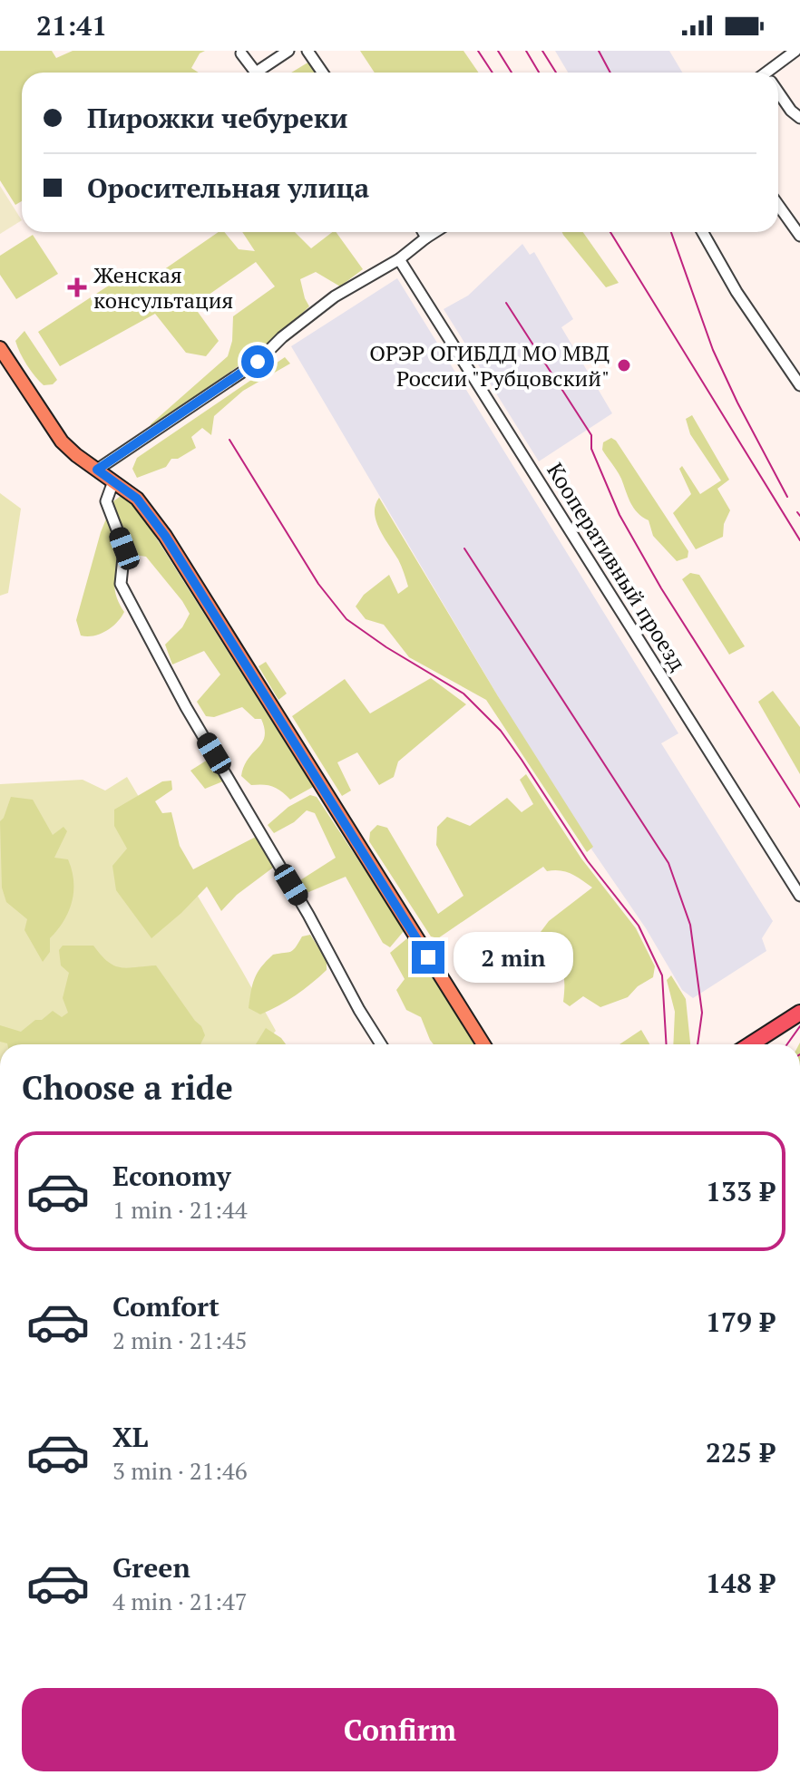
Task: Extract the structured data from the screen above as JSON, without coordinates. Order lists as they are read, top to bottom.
{
  "streets": {
    "street": ["Кооперативный проезд"]
  },
  "places": {
    "health": ["Женская консультация"],
    "other": ["ОРЭР ОГИБДД МО МВД России \"Рубцовский\""]
  },
  "page": {
    "status": "21:41",
    "banner": ["Пирожки чебуреки", "Оросительная улица"],
    "bubble": "2 min",
    "heading": "Choose a ride",
    "list": [
      {
        "name": "Economy",
        "note": "1 min · 21:44",
        "value": "133 ₽"
      },
      {
        "name": "Comfort",
        "note": "2 min · 21:45",
        "value": "179 ₽"
      },
      {
        "name": "XL",
        "note": "3 min · 21:46",
        "value": "225 ₽"
      },
      {
        "name": "Green",
        "note": "4 min · 21:47",
        "value": "148 ₽"
      }
    ],
    "buttons": "Confirm"
  }
}
